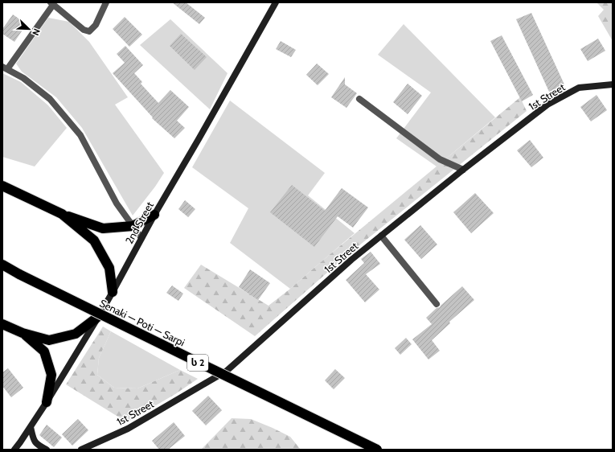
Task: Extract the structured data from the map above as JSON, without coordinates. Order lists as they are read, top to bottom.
{
  "streets": {
    "highway": ["Senaki — Poti — Sarpi", "ს 2"],
    "street": ["1st Street", "2nd Street"]
  },
  "north": "bottom right"
}
